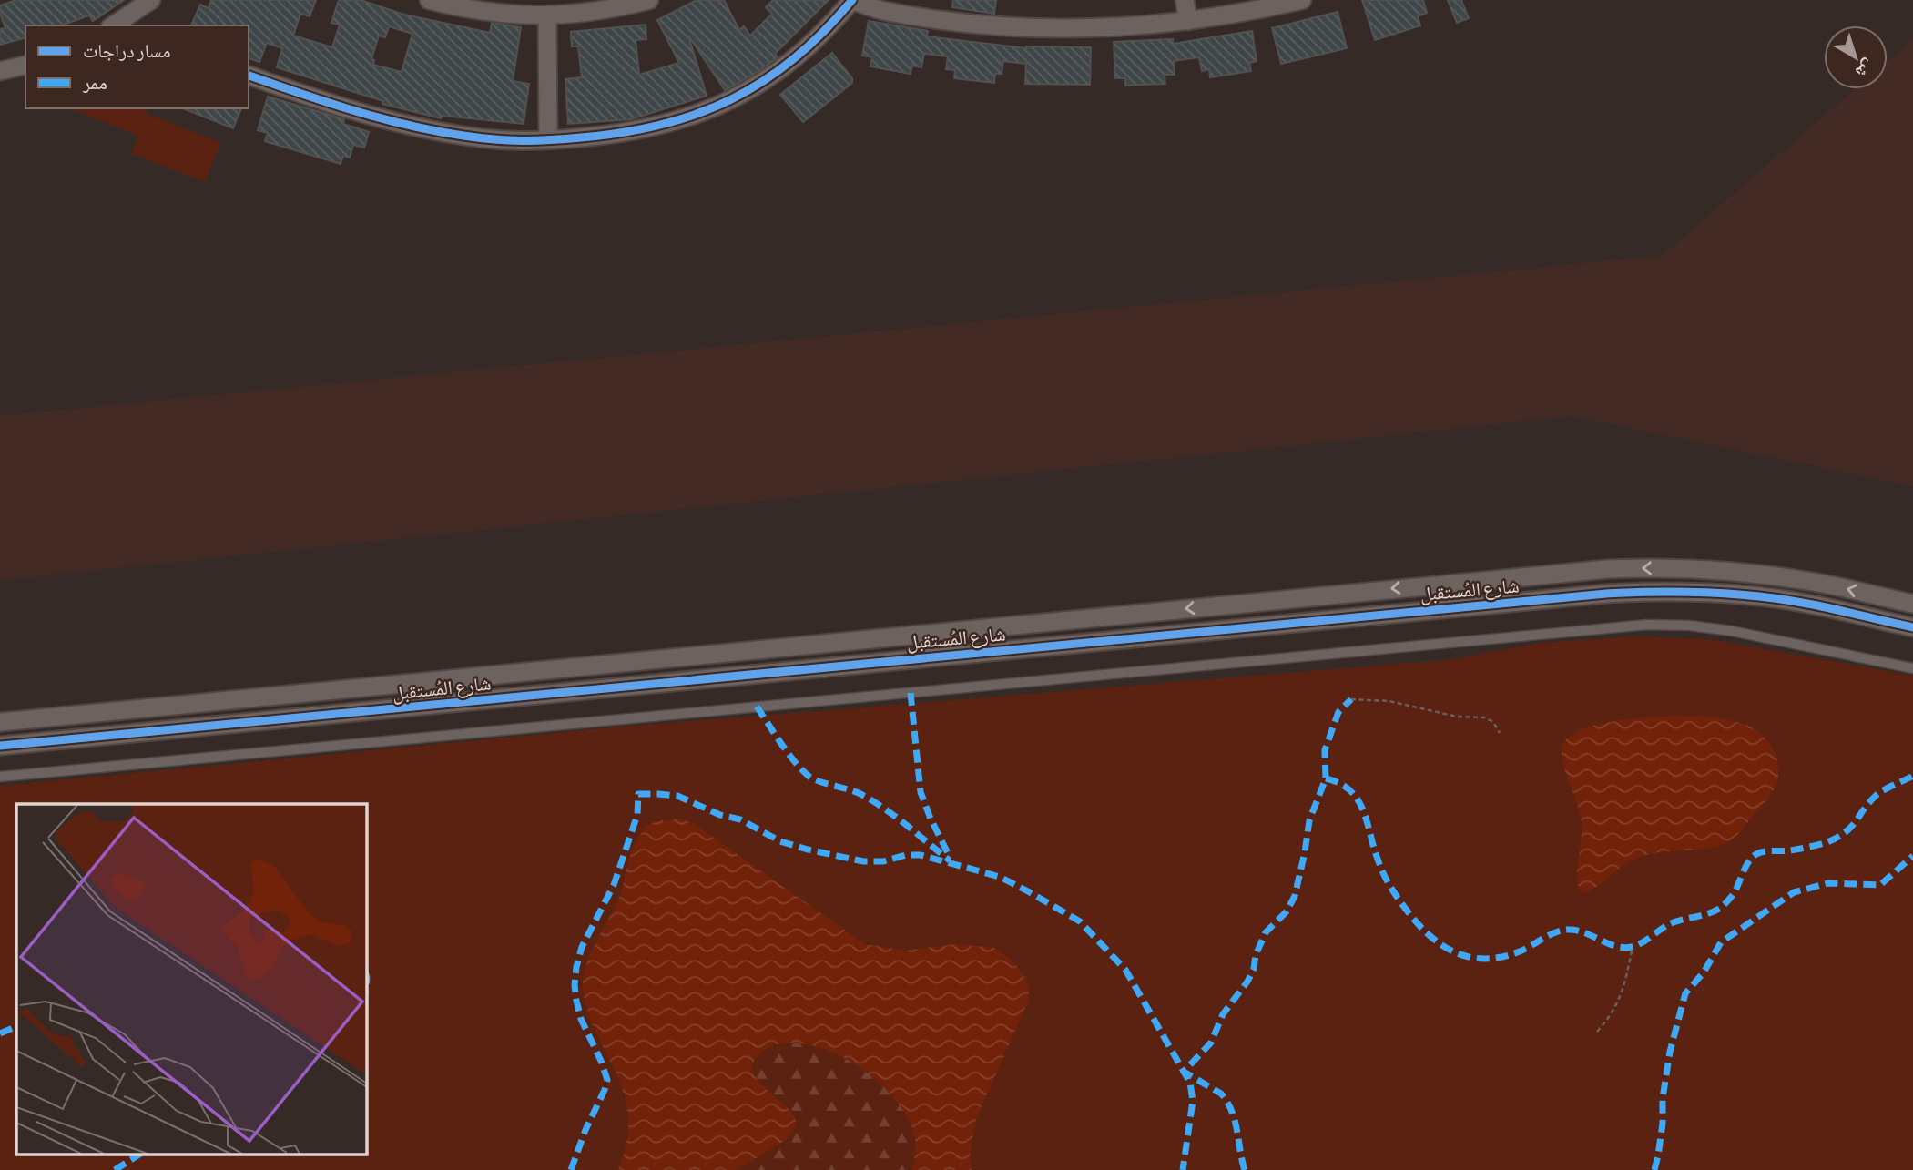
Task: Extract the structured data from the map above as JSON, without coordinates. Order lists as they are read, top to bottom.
{
  "streets": {
    "street": ["شارع المُستقبل"]
  },
  "legend": ["مسار دراجات", "ممر"],
  "north": "bottom right"
}
